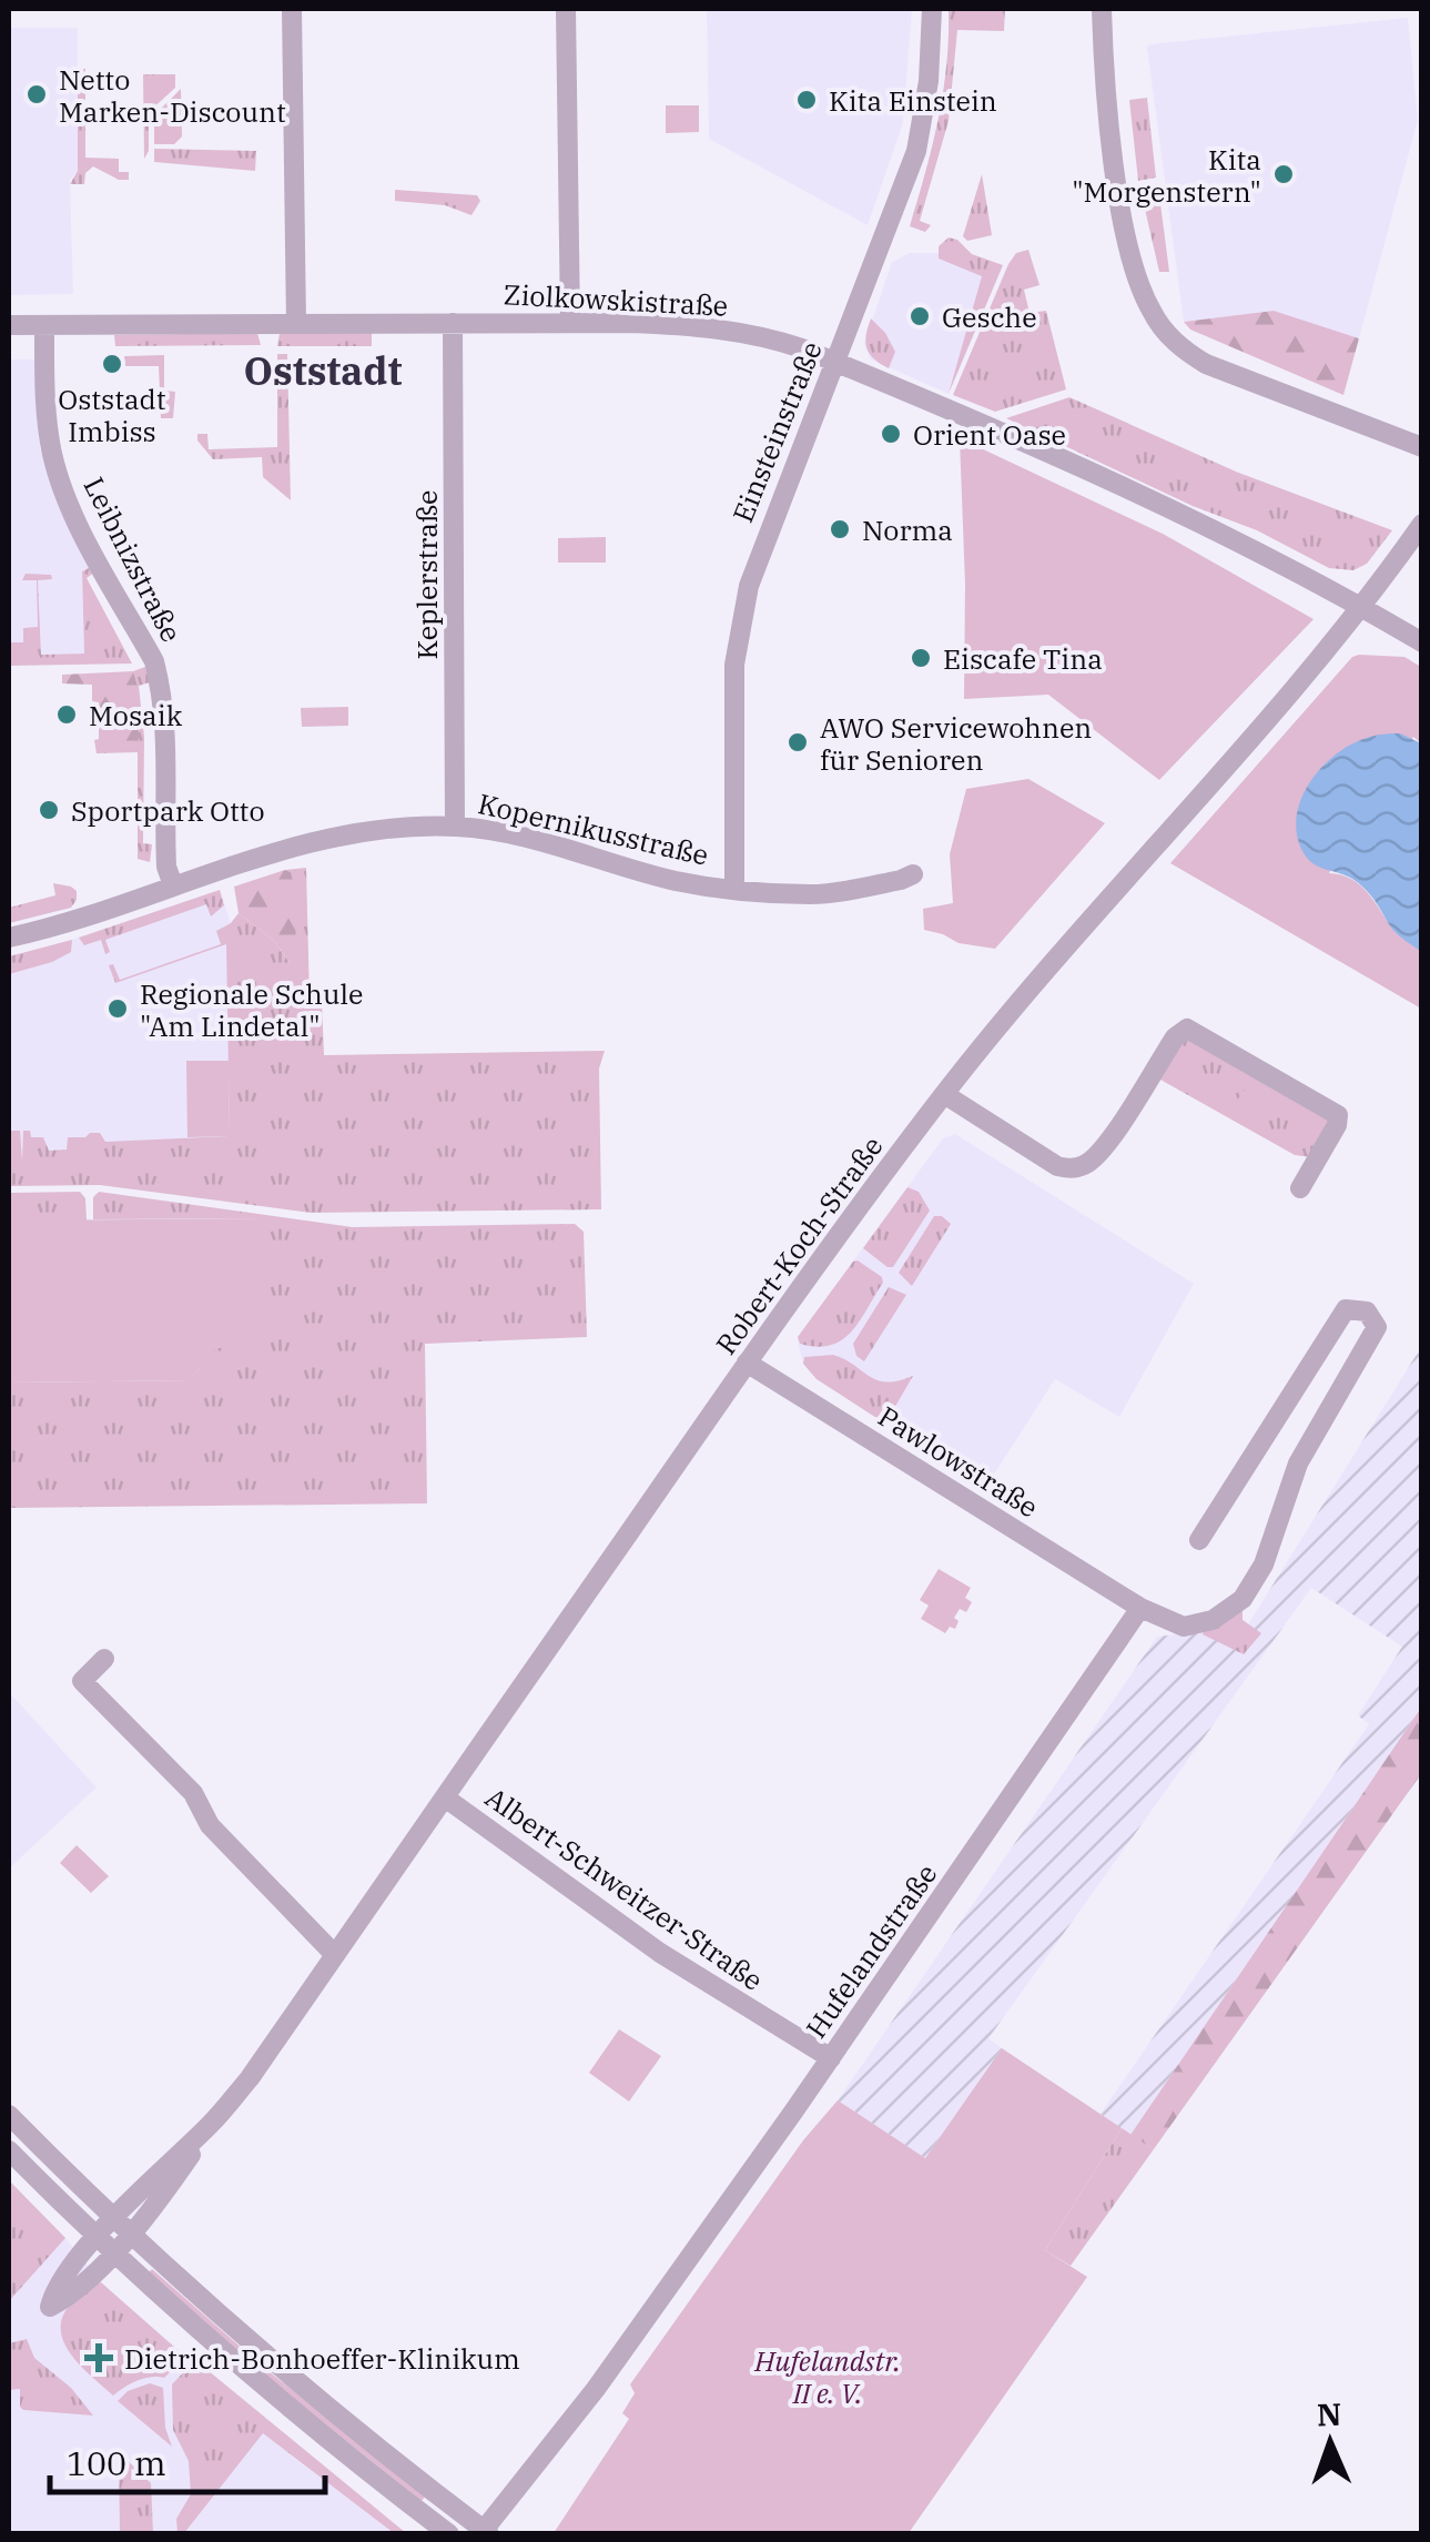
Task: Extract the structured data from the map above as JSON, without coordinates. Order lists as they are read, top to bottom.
{
  "streets": {
    "street": [
      "Ziolkowskistraße",
      "Einsteinstraße",
      "Leibnizstraße",
      "Keplerstraße",
      "Kopernikusstraße",
      "Robert-Koch-Straße",
      "Pawlowstraße",
      "Albert-Schweitzer-Straße",
      "Hufelandstraße"
    ]
  },
  "crossings": [
    ["Ziolkowskistraße", "Einsteinstraße"],
    ["Ziolkowskistraße", "Leibnizstraße"],
    ["Ziolkowskistraße", "Keplerstraße"],
    ["Ziolkowskistraße", "Robert-Koch-Straße"],
    ["Einsteinstraße", "Kopernikusstraße"],
    ["Leibnizstraße", "Kopernikusstraße"],
    ["Keplerstraße", "Kopernikusstraße"],
    ["Robert-Koch-Straße", "Pawlowstraße"],
    ["Robert-Koch-Straße", "Albert-Schweitzer-Straße"],
    ["Pawlowstraße", "Hufelandstraße"],
    ["Albert-Schweitzer-Straße", "Hufelandstraße"]
  ],
  "districts": ["Oststadt"],
  "parks": ["Hufelandstr. II e. V."],
  "places": {
    "other": [
      "Netto Marken-Discount",
      "Kita Einstein",
      "Kita \"Morgenstern\"",
      "Gesche",
      "Oststadt Imbiss",
      "Orient Oase",
      "Norma",
      "Eiscafe Tina",
      "Mosaik",
      "AWO Servicewohnen für Senioren",
      "Sportpark Otto",
      "Regionale Schule \"Am Lindetal\""
    ],
    "health": ["Dietrich-Bonhoeffer-Klinikum"]
  },
  "scale_bar": "100 m",
  "north": "top"
}
